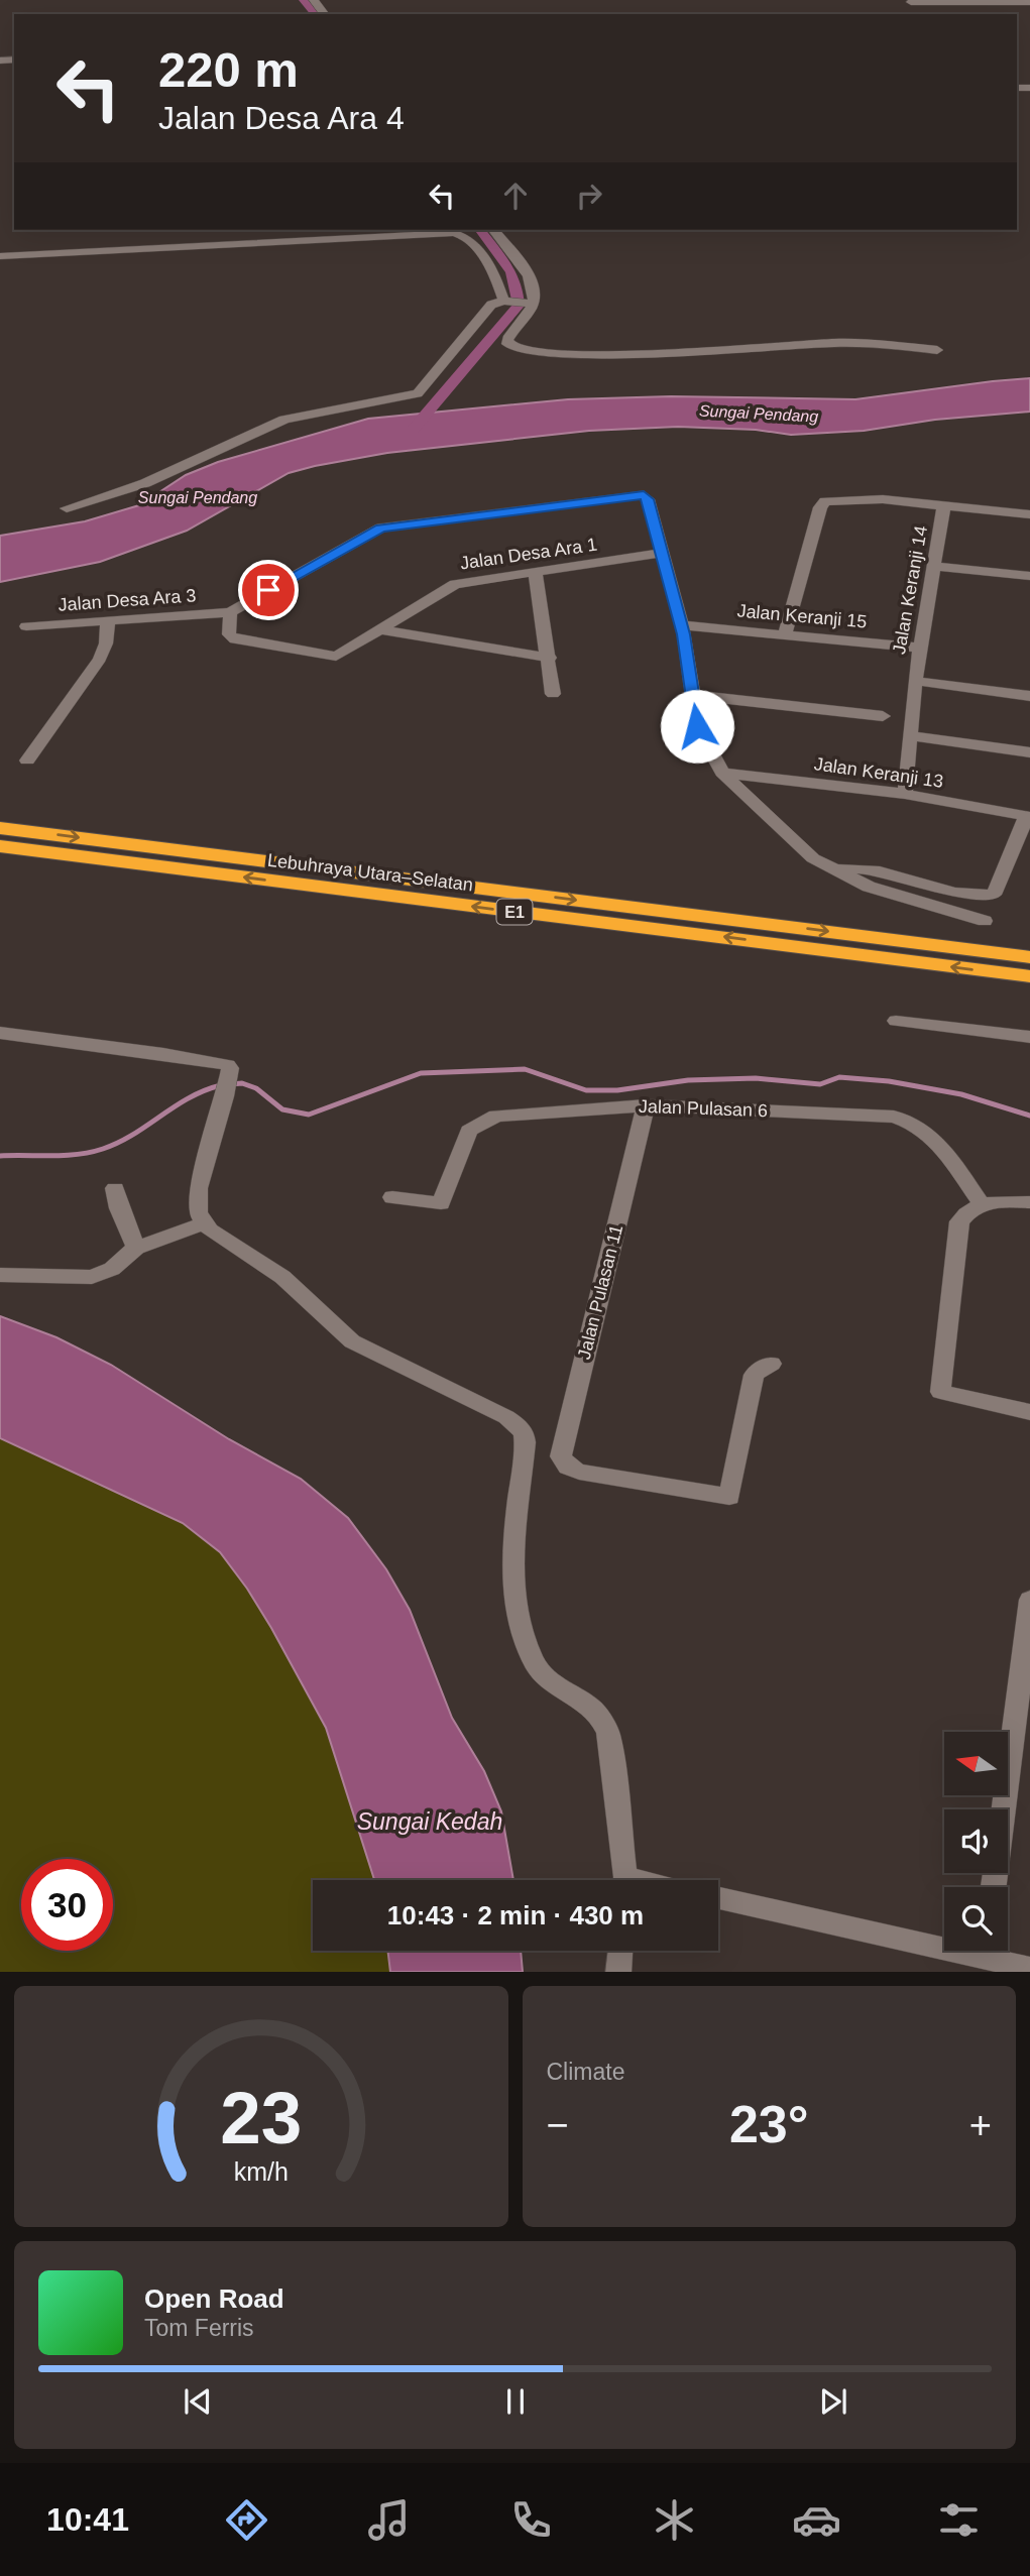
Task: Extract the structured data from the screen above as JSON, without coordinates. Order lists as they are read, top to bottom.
{
  "streets": {
    "highway": ["Lebuhraya Utara–Selatan", "E1"],
    "street": [
      "Jalan Desa Ara 1",
      "Jalan Keranji 14",
      "Jalan Desa Ara 3",
      "Jalan Keranji 15",
      "Jalan Keranji 13",
      "Jalan Pulasan 6",
      "Jalan Pulasan 11"
    ]
  },
  "crossings": [
    ["Jalan Desa Ara 1", "Jalan Desa Ara 3"],
    ["Jalan Keranji 14", "Jalan Keranji 15"],
    ["Jalan Keranji 14", "Jalan Keranji 13"],
    ["Jalan Pulasan 6", "Jalan Pulasan 11"]
  ],
  "water": ["Sungai Pendang", "Sungai Kedah"],
  "north": "left",
  "page": {
    "turn": ["220 m", "Jalan Desa Ara 4"],
    "limit": "30",
    "trip": "10:43 · 2 min · 430 m",
    "tile": "Climate",
    "heat": ["−", "23°", "+"],
    "song": ["Open Road", "Tom Ferris"],
    "tabs": "10:41",
    "gauge": ["23", "km/h"]
  }
}
